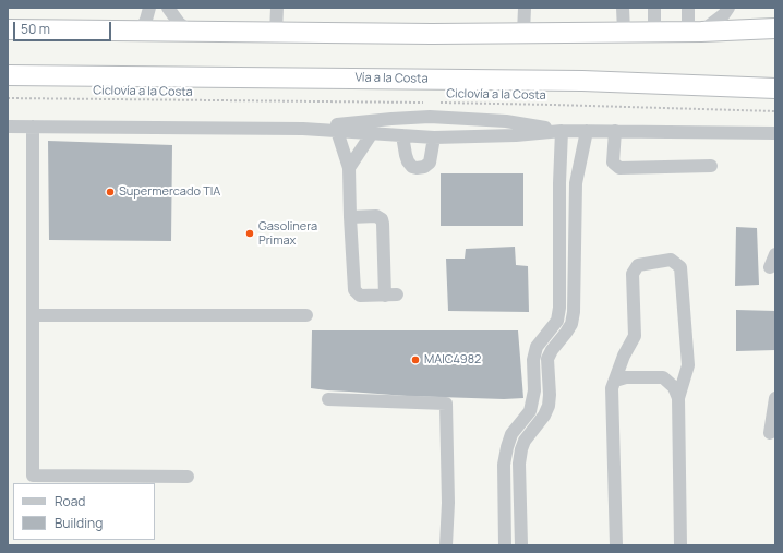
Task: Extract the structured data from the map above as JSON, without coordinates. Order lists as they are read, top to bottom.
{
  "streets": {
    "highway": ["Vía a la Costa"],
    "path": ["Ciclovía a la Costa"]
  },
  "places": ["Supermercado TIA", "Gasolinera Primax", "MAIC4982"],
  "legend": ["Road", "Building"],
  "scale_bar": "50 m"
}
